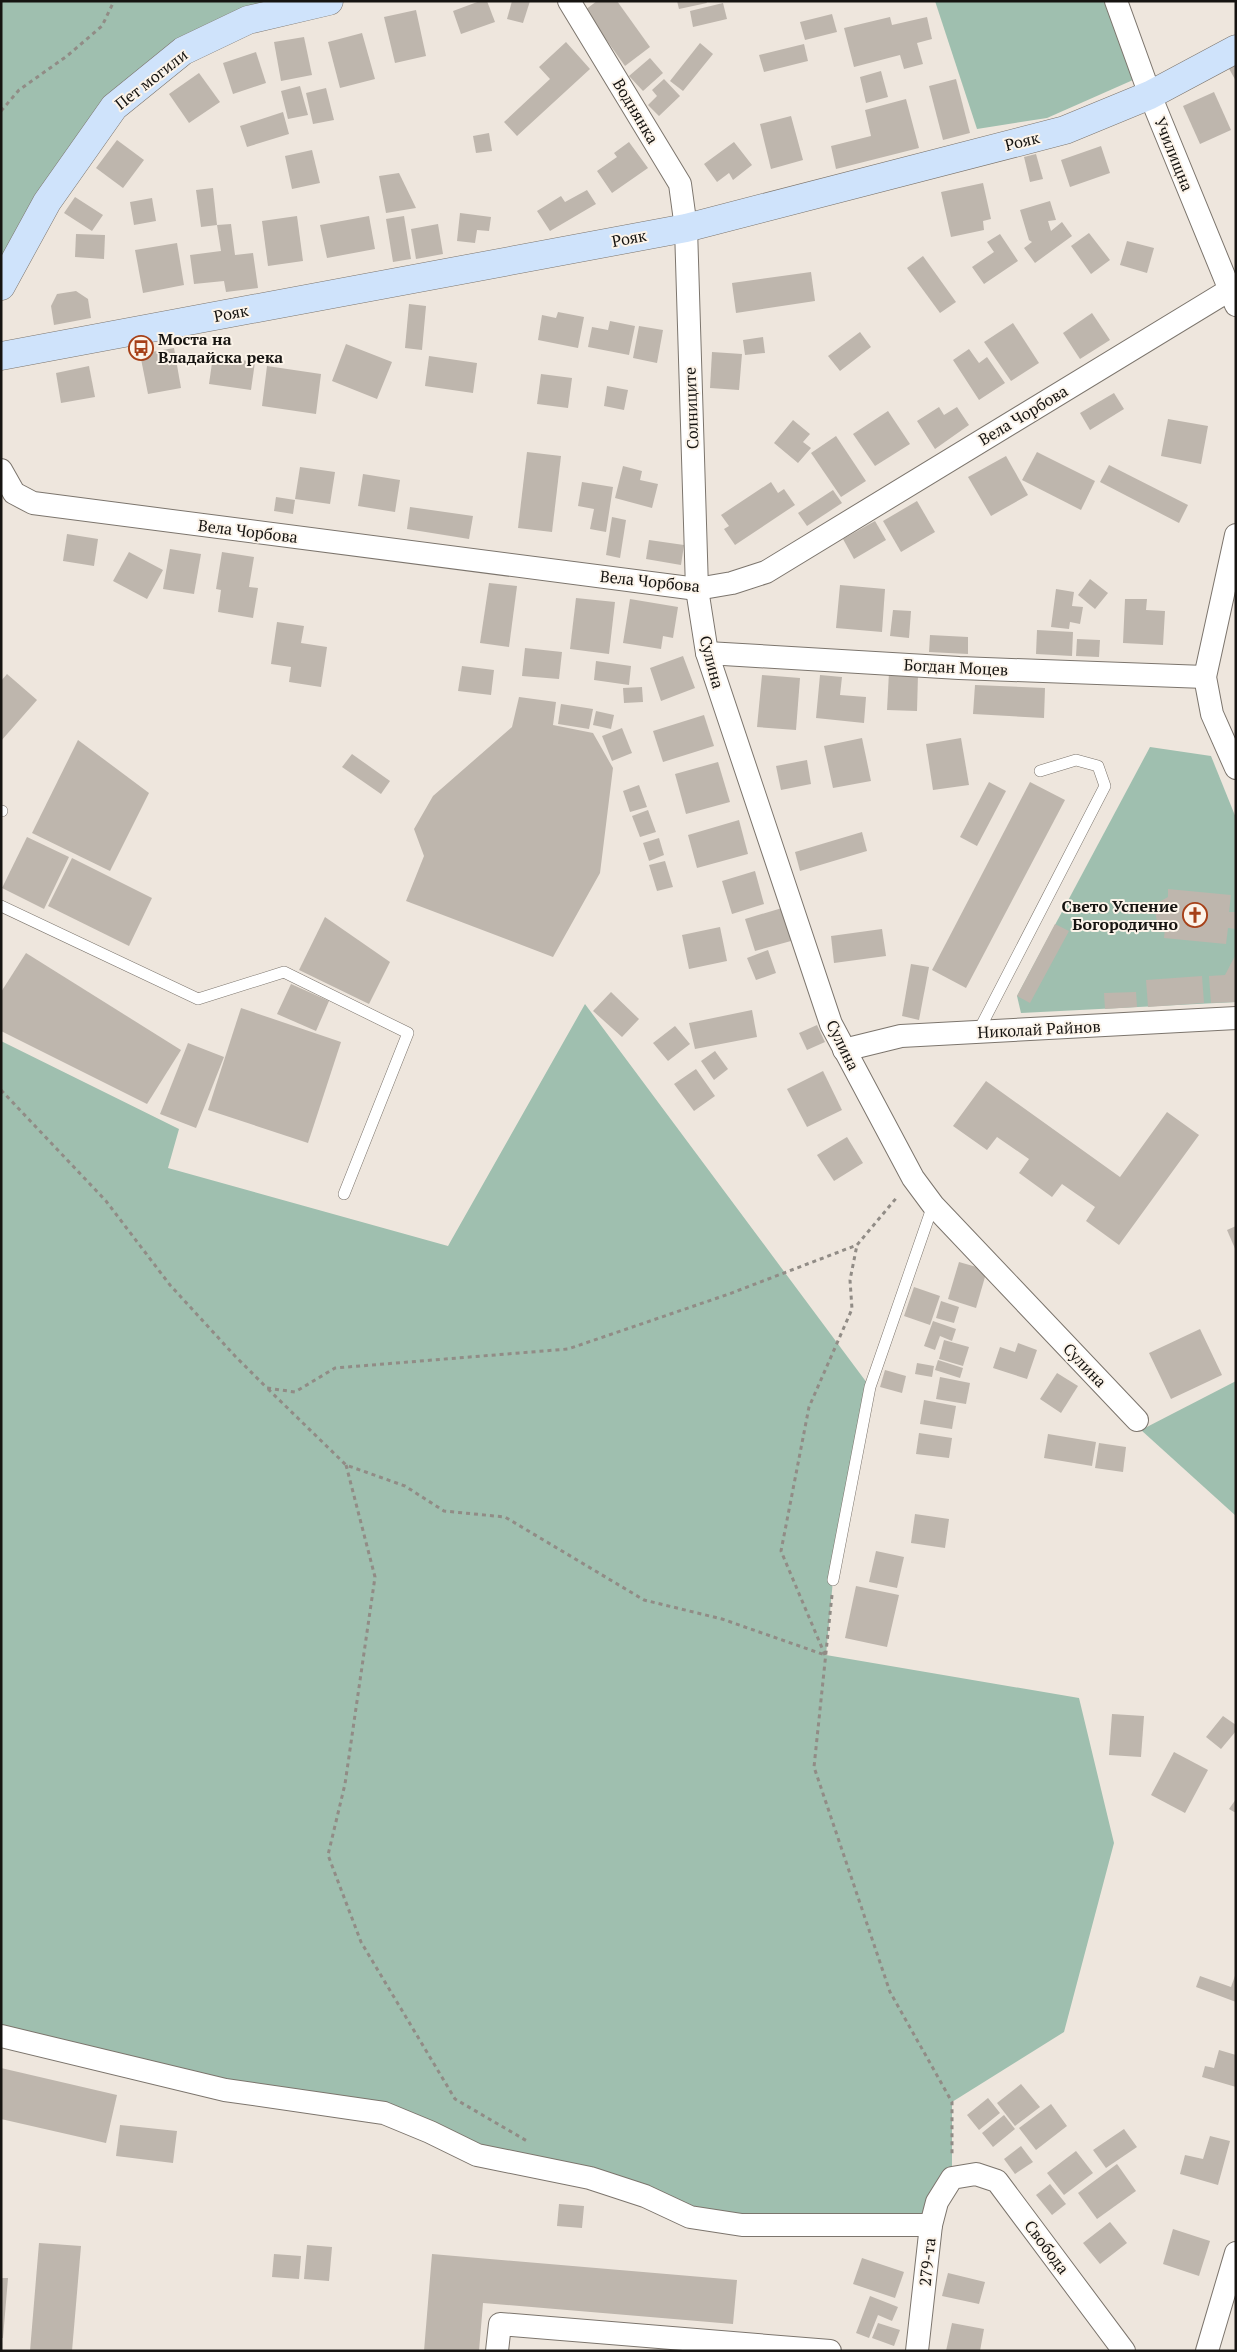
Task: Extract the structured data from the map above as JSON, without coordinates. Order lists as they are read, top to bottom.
{
  "streets": {
    "street": [
      "Пет могили",
      "Воднянка",
      "Рояк",
      "Училищна",
      "Солниците",
      "Вела Чорбова",
      "Сулина",
      "Богдан Моцев",
      "Николай Райнов",
      "Свобода",
      "279-та"
    ]
  },
  "crossings": [
    ["Воднянка", "Рояк"],
    ["Воднянка", "Солниците"],
    ["Рояк", "Училищна"],
    ["Рояк", "Солниците"],
    ["Училищна", "Вела Чорбова"],
    ["Солниците", "Вела Чорбова"],
    ["Солниците", "Сулина"],
    ["Вела Чорбова", "Сулина"],
    ["Сулина", "Богдан Моцев"],
    ["Сулина", "Николай Райнов"],
    ["Свобода", "279-та"]
  ],
  "places": {
    "bus stop": ["Моста на Владайска река"],
    "church": ["Свето Успение Богородично"]
  }
}
